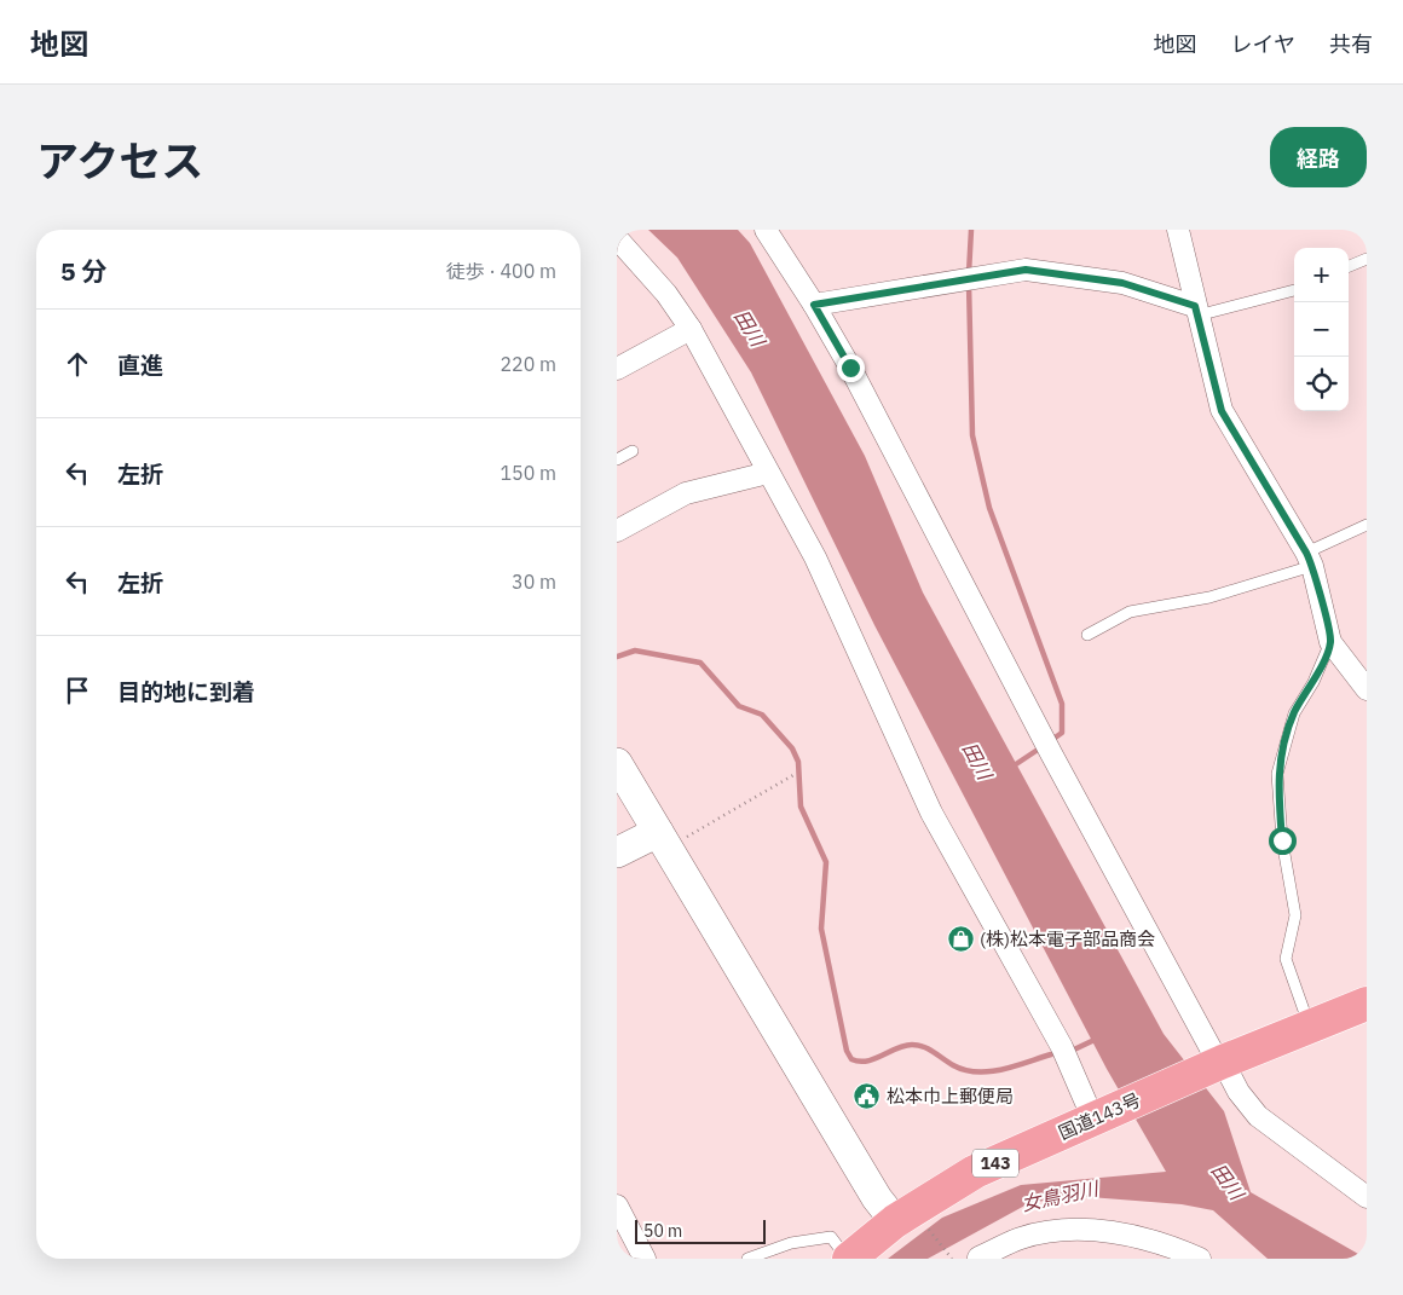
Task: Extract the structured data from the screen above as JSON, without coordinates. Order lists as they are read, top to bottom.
{
  "streets": {
    "highway": ["国道143号", "143"]
  },
  "water": ["田川", "女鳥羽川"],
  "places": {
    "shop": ["(株)松本電子部品商会"],
    "public building": ["松本巾上郵便局"]
  },
  "scale_bar": "50 m",
  "page": {
    "header": "地図",
    "nav": ["地図", "レイヤ", "共有"],
    "title": "アクセス",
    "buttons": "経路",
    "heading": ["5 分", "徒歩 · 400 m"],
    "map_buttons": ["+", "−"],
    "list": [
      ["直進", "220 m"],
      ["左折", "150 m"],
      ["左折", "30 m"],
      "目的地に到着"
    ],
    "scale": "50 m"
  }
}
